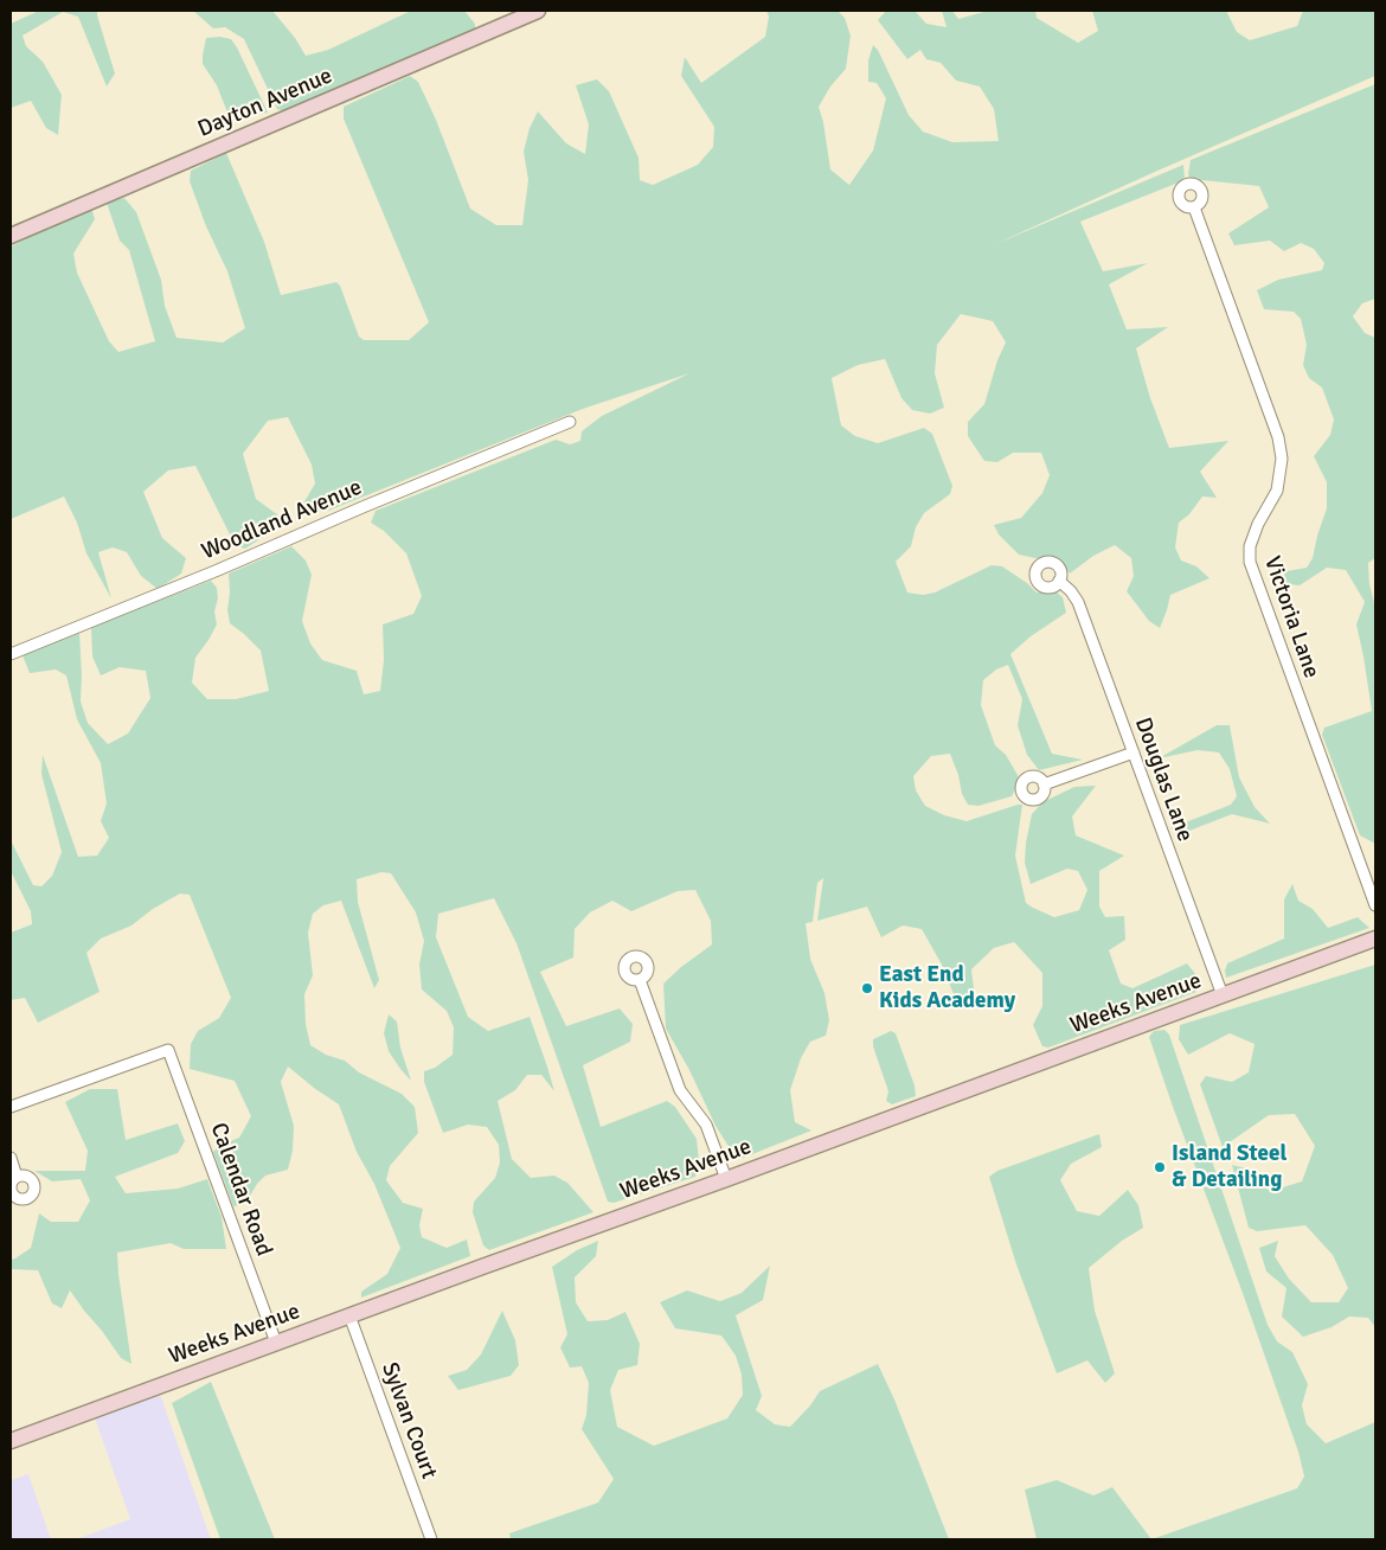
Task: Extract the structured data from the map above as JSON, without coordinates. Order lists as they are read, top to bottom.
{
  "streets": {
    "street": [
      "Dayton Avenue",
      "Woodland Avenue",
      "Victoria Lane",
      "Douglas Lane",
      "Weeks Avenue",
      "Calendar Road",
      "Sylvan Court"
    ]
  },
  "crossings": [
    ["Douglas Lane", "Weeks Avenue"],
    ["Weeks Avenue", "Calendar Road"],
    ["Weeks Avenue", "Sylvan Court"]
  ],
  "places": ["East End Kids Academy", "Island Steel & Detailing"]
}
